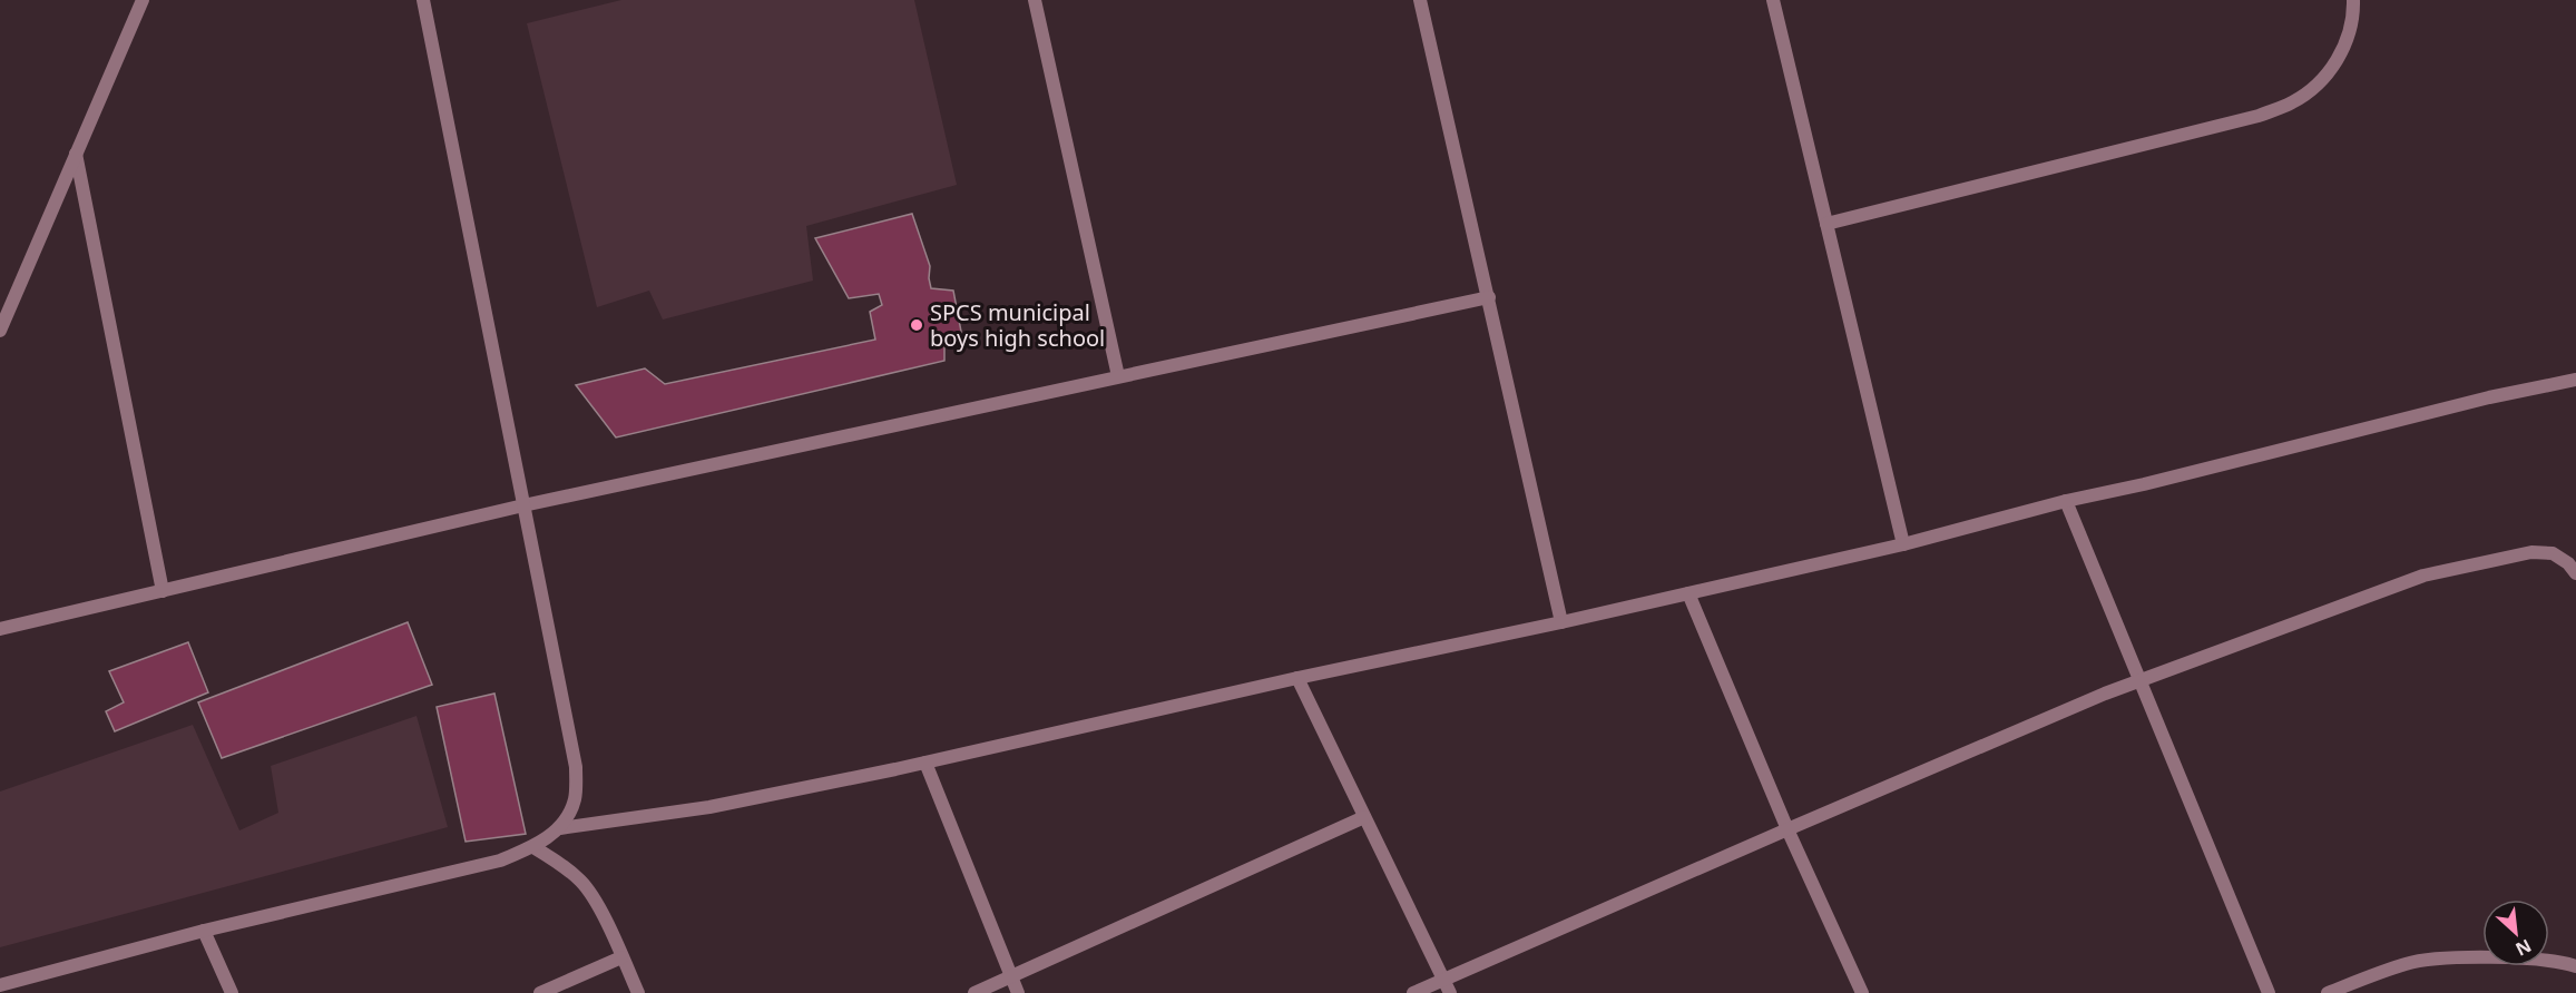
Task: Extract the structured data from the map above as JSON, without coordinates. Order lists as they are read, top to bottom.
{
  "places": ["SPCS municipal boys high school"],
  "north": "bottom right"
}
